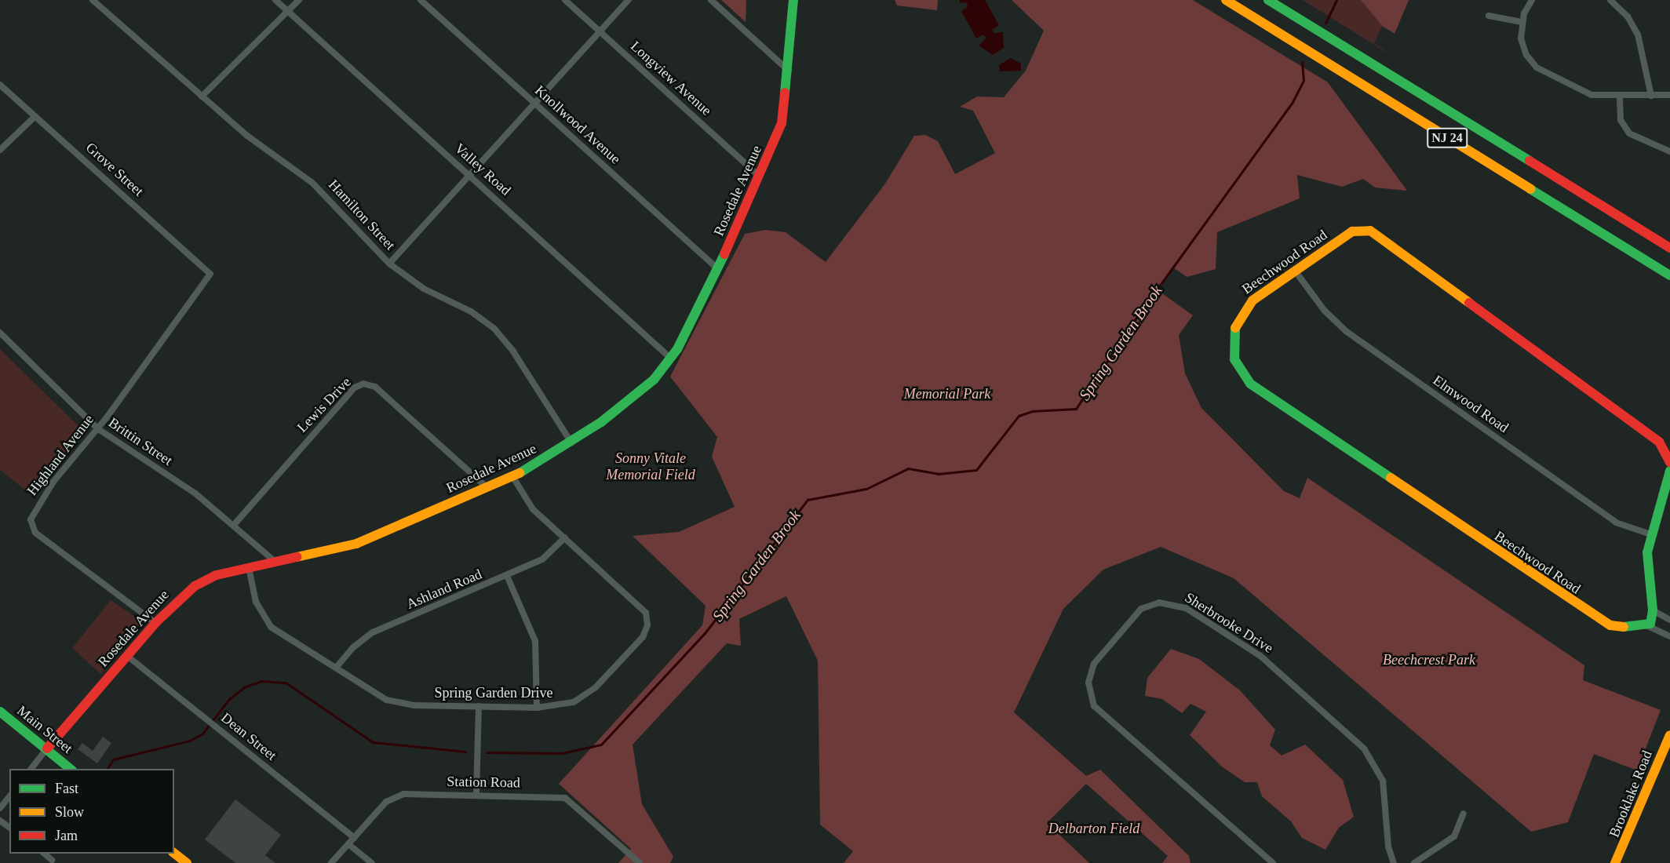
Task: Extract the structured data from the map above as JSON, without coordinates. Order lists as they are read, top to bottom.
{
  "streets": {
    "main road": [
      "NJ 24",
      "Rosedale Avenue",
      "Beechwood Road",
      "Main Street",
      "Brooklake Road"
    ],
    "street": [
      "Longview Avenue",
      "Knollwood Avenue",
      "Grove Street",
      "Valley Road",
      "Hamilton Street",
      "Elmwood Road",
      "Lewis Drive",
      "Brittin Street",
      "Highland Avenue",
      "Ashland Road",
      "Sherbrooke Drive",
      "Spring Garden Drive",
      "Dean Street",
      "Station Road"
    ]
  },
  "crossings": [
    ["Longview Avenue", "Rosedale Avenue"],
    ["Knollwood Avenue", "Rosedale Avenue"],
    ["Grove Street", "Highland Avenue"],
    ["Valley Road", "Rosedale Avenue"],
    ["Rosedale Avenue", "Hamilton Street"],
    ["Rosedale Avenue", "Lewis Drive"],
    ["Rosedale Avenue", "Brittin Street"],
    ["Rosedale Avenue", "Highland Avenue"],
    ["Rosedale Avenue", "Spring Garden Drive"],
    ["Rosedale Avenue", "Main Street"],
    ["Rosedale Avenue", "Dean Street"],
    ["Beechwood Road", "Elmwood Road"],
    ["Lewis Drive", "Brittin Street"],
    ["Brittin Street", "Highland Avenue"],
    ["Ashland Road", "Spring Garden Drive"],
    ["Dean Street", "Station Road"]
  ],
  "water": ["Spring Garden Brook"],
  "parks": [
    "Memorial Park",
    "Sonny Vitale Memorial Field",
    "Beechcrest Park",
    "Delbarton Field"
  ],
  "legend": ["Fast", "Slow", "Jam"]
}
